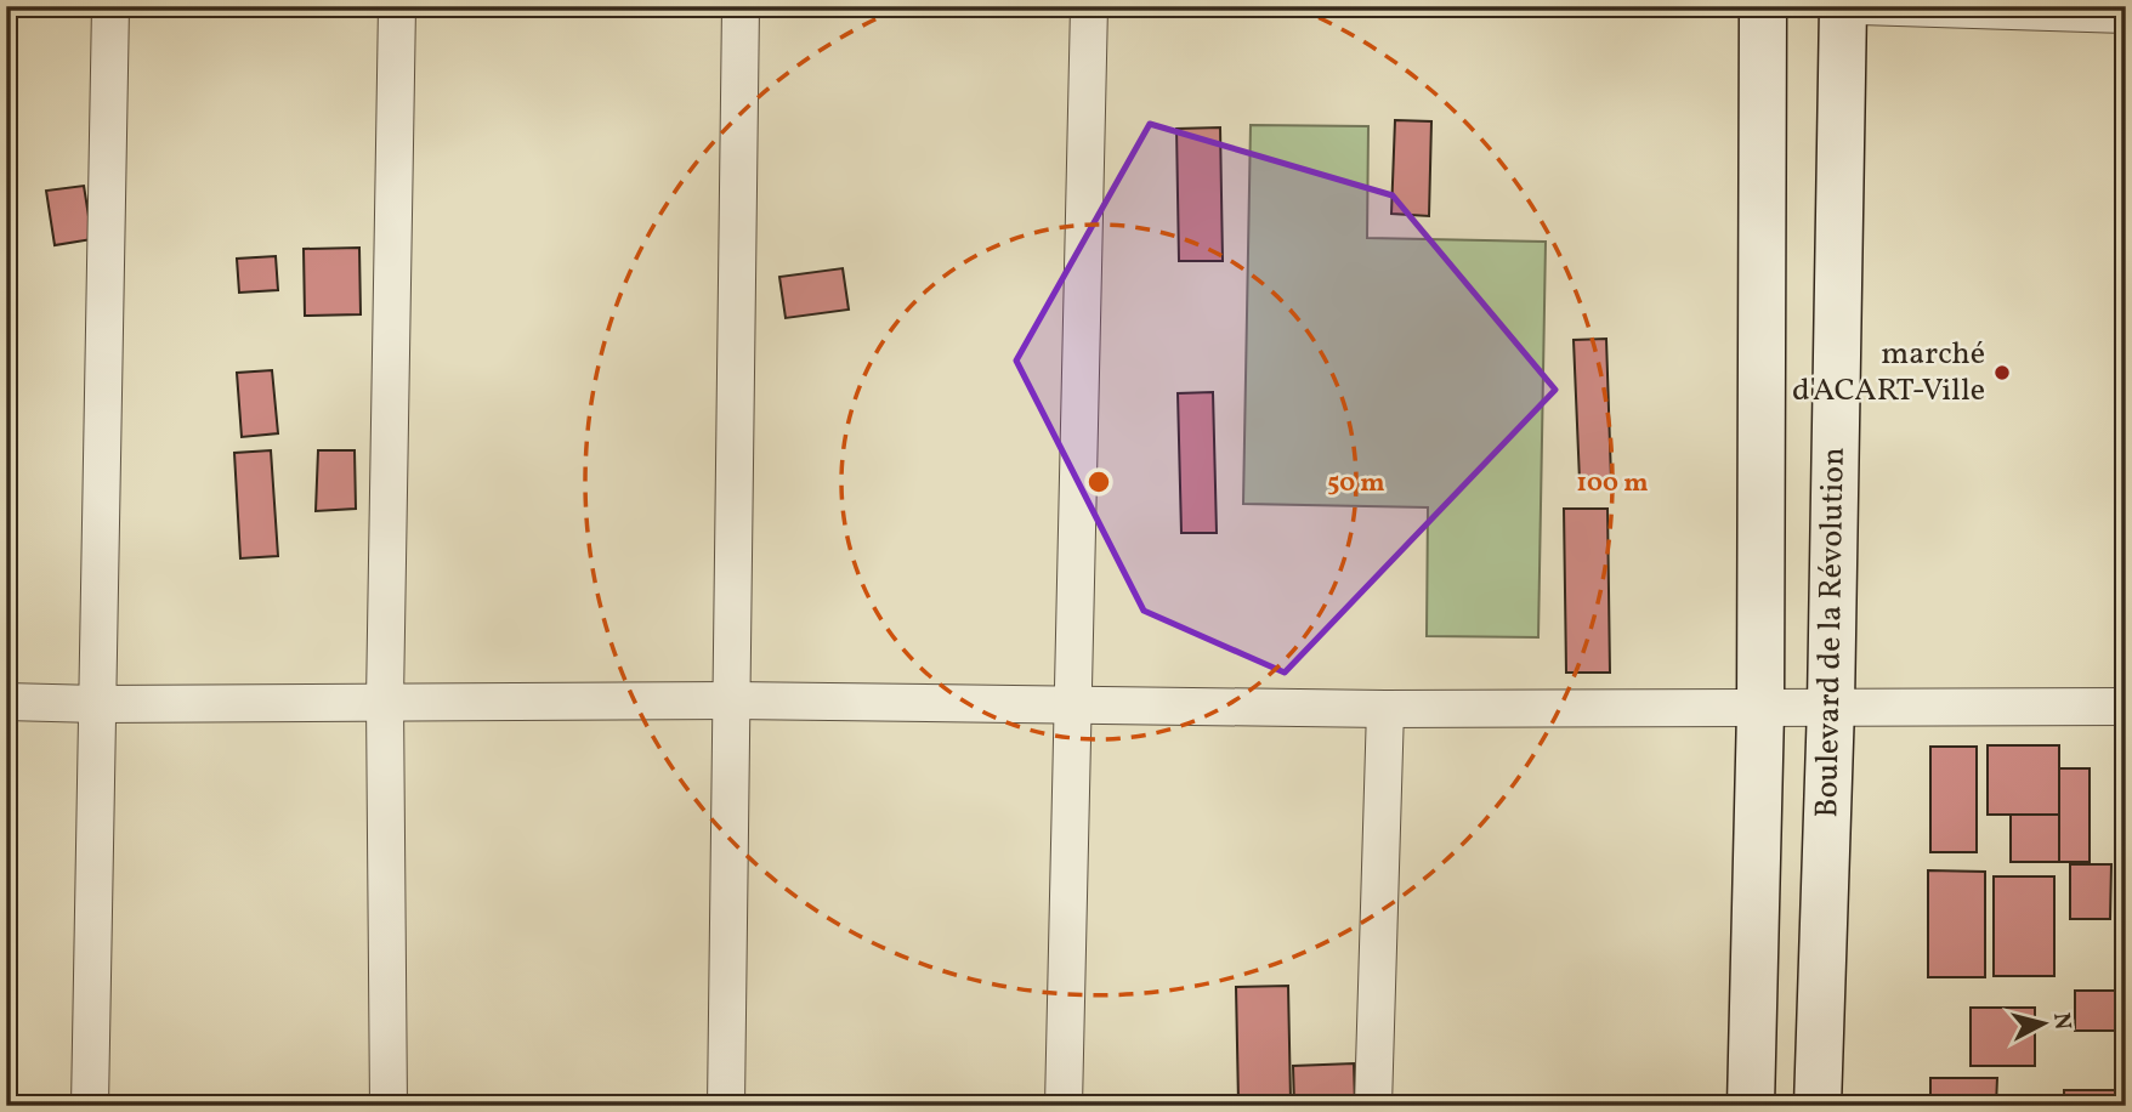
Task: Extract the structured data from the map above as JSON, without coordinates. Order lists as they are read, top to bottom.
{
  "streets": {
    "main road": ["Boulevard de la Révolution"]
  },
  "places": ["marché d'ACART-Ville"],
  "north": "right",
  "rings": ["50 m", "100 m"]
}
